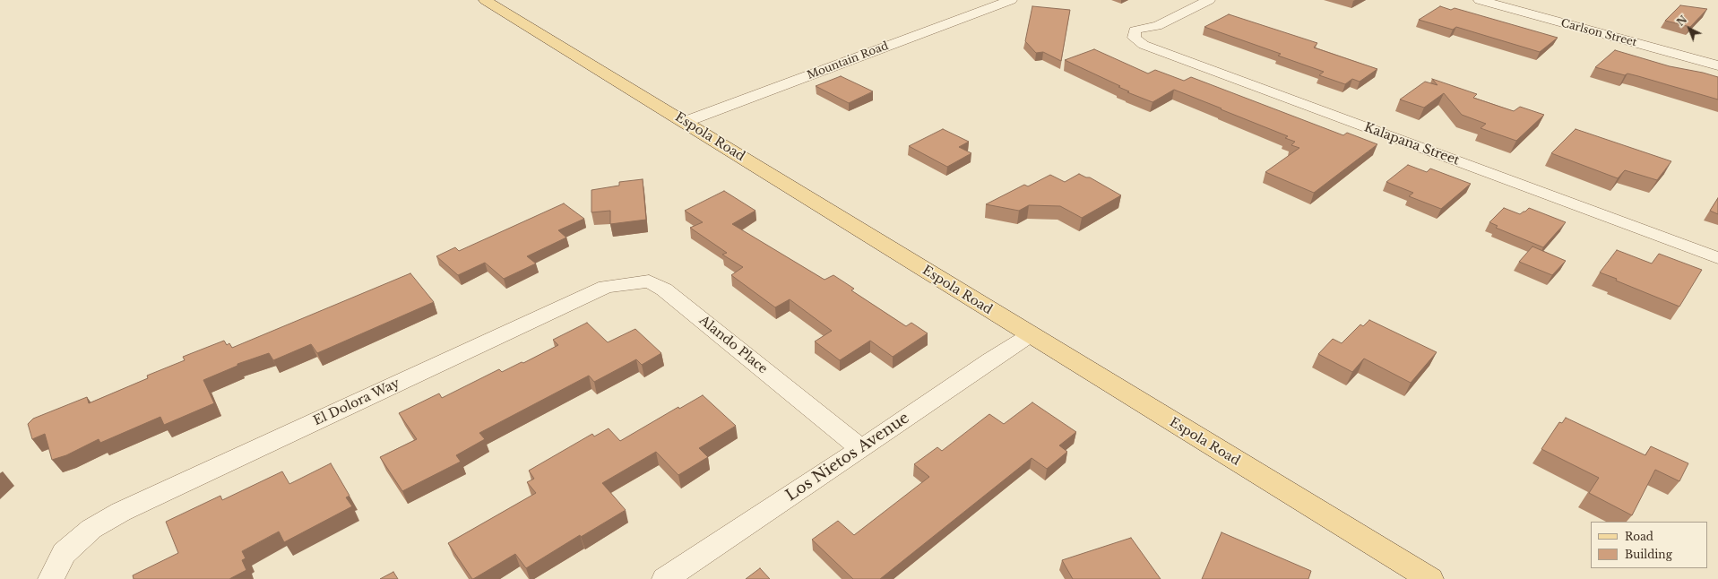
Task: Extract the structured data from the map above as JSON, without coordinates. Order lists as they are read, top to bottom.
{
  "streets": {
    "main road": ["Espola Road"],
    "street": [
      "Carlson Street",
      "Mountain Road",
      "Kalapana Street",
      "Alando Place",
      "El Dolora Way",
      "Los Nietos Avenue"
    ]
  },
  "crossings": [
    ["Mountain Road", "Espola Road"],
    ["Espola Road", "Los Nietos Avenue"],
    ["Alando Place", "El Dolora Way"],
    ["Alando Place", "Los Nietos Avenue"]
  ],
  "legend": ["Road", "Building"],
  "north": "top left"
}
